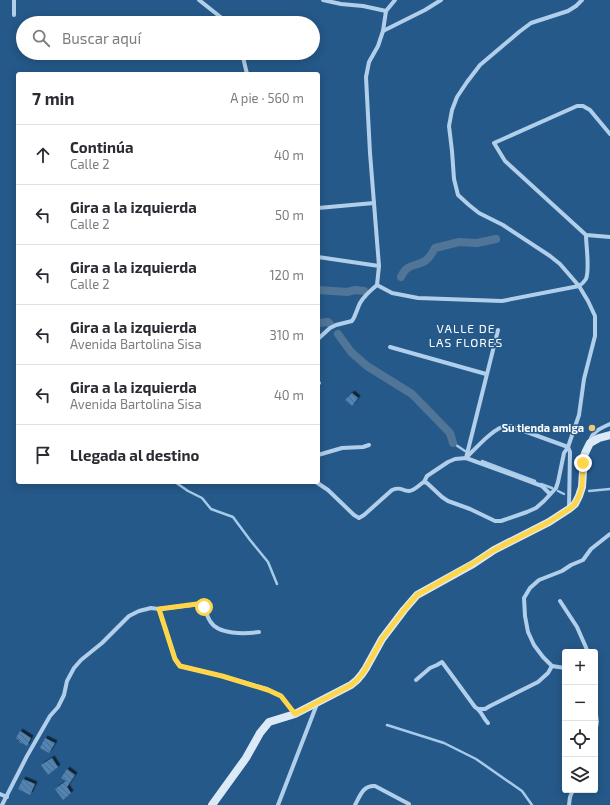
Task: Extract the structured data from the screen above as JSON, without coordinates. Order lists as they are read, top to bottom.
{
  "districts": ["VALLE DE LAS FLORES"],
  "places": ["Su tienda amiga"],
  "page": {
    "search": "Buscar aquí",
    "heading": ["7 min", "A pie · 560 m"],
    "list": [
      ["Continúa", "Calle 2", "40 m"],
      ["Gira a la izquierda", "Calle 2", "50 m"],
      ["Gira a la izquierda", "Calle 2", "120 m"],
      ["Gira a la izquierda", "Avenida Bartolina Sisa", "310 m"],
      ["Gira a la izquierda", "Avenida Bartolina Sisa", "40 m"],
      "Llegada al destino"
    ],
    "map_buttons": ["+", "−"]
  }
}
